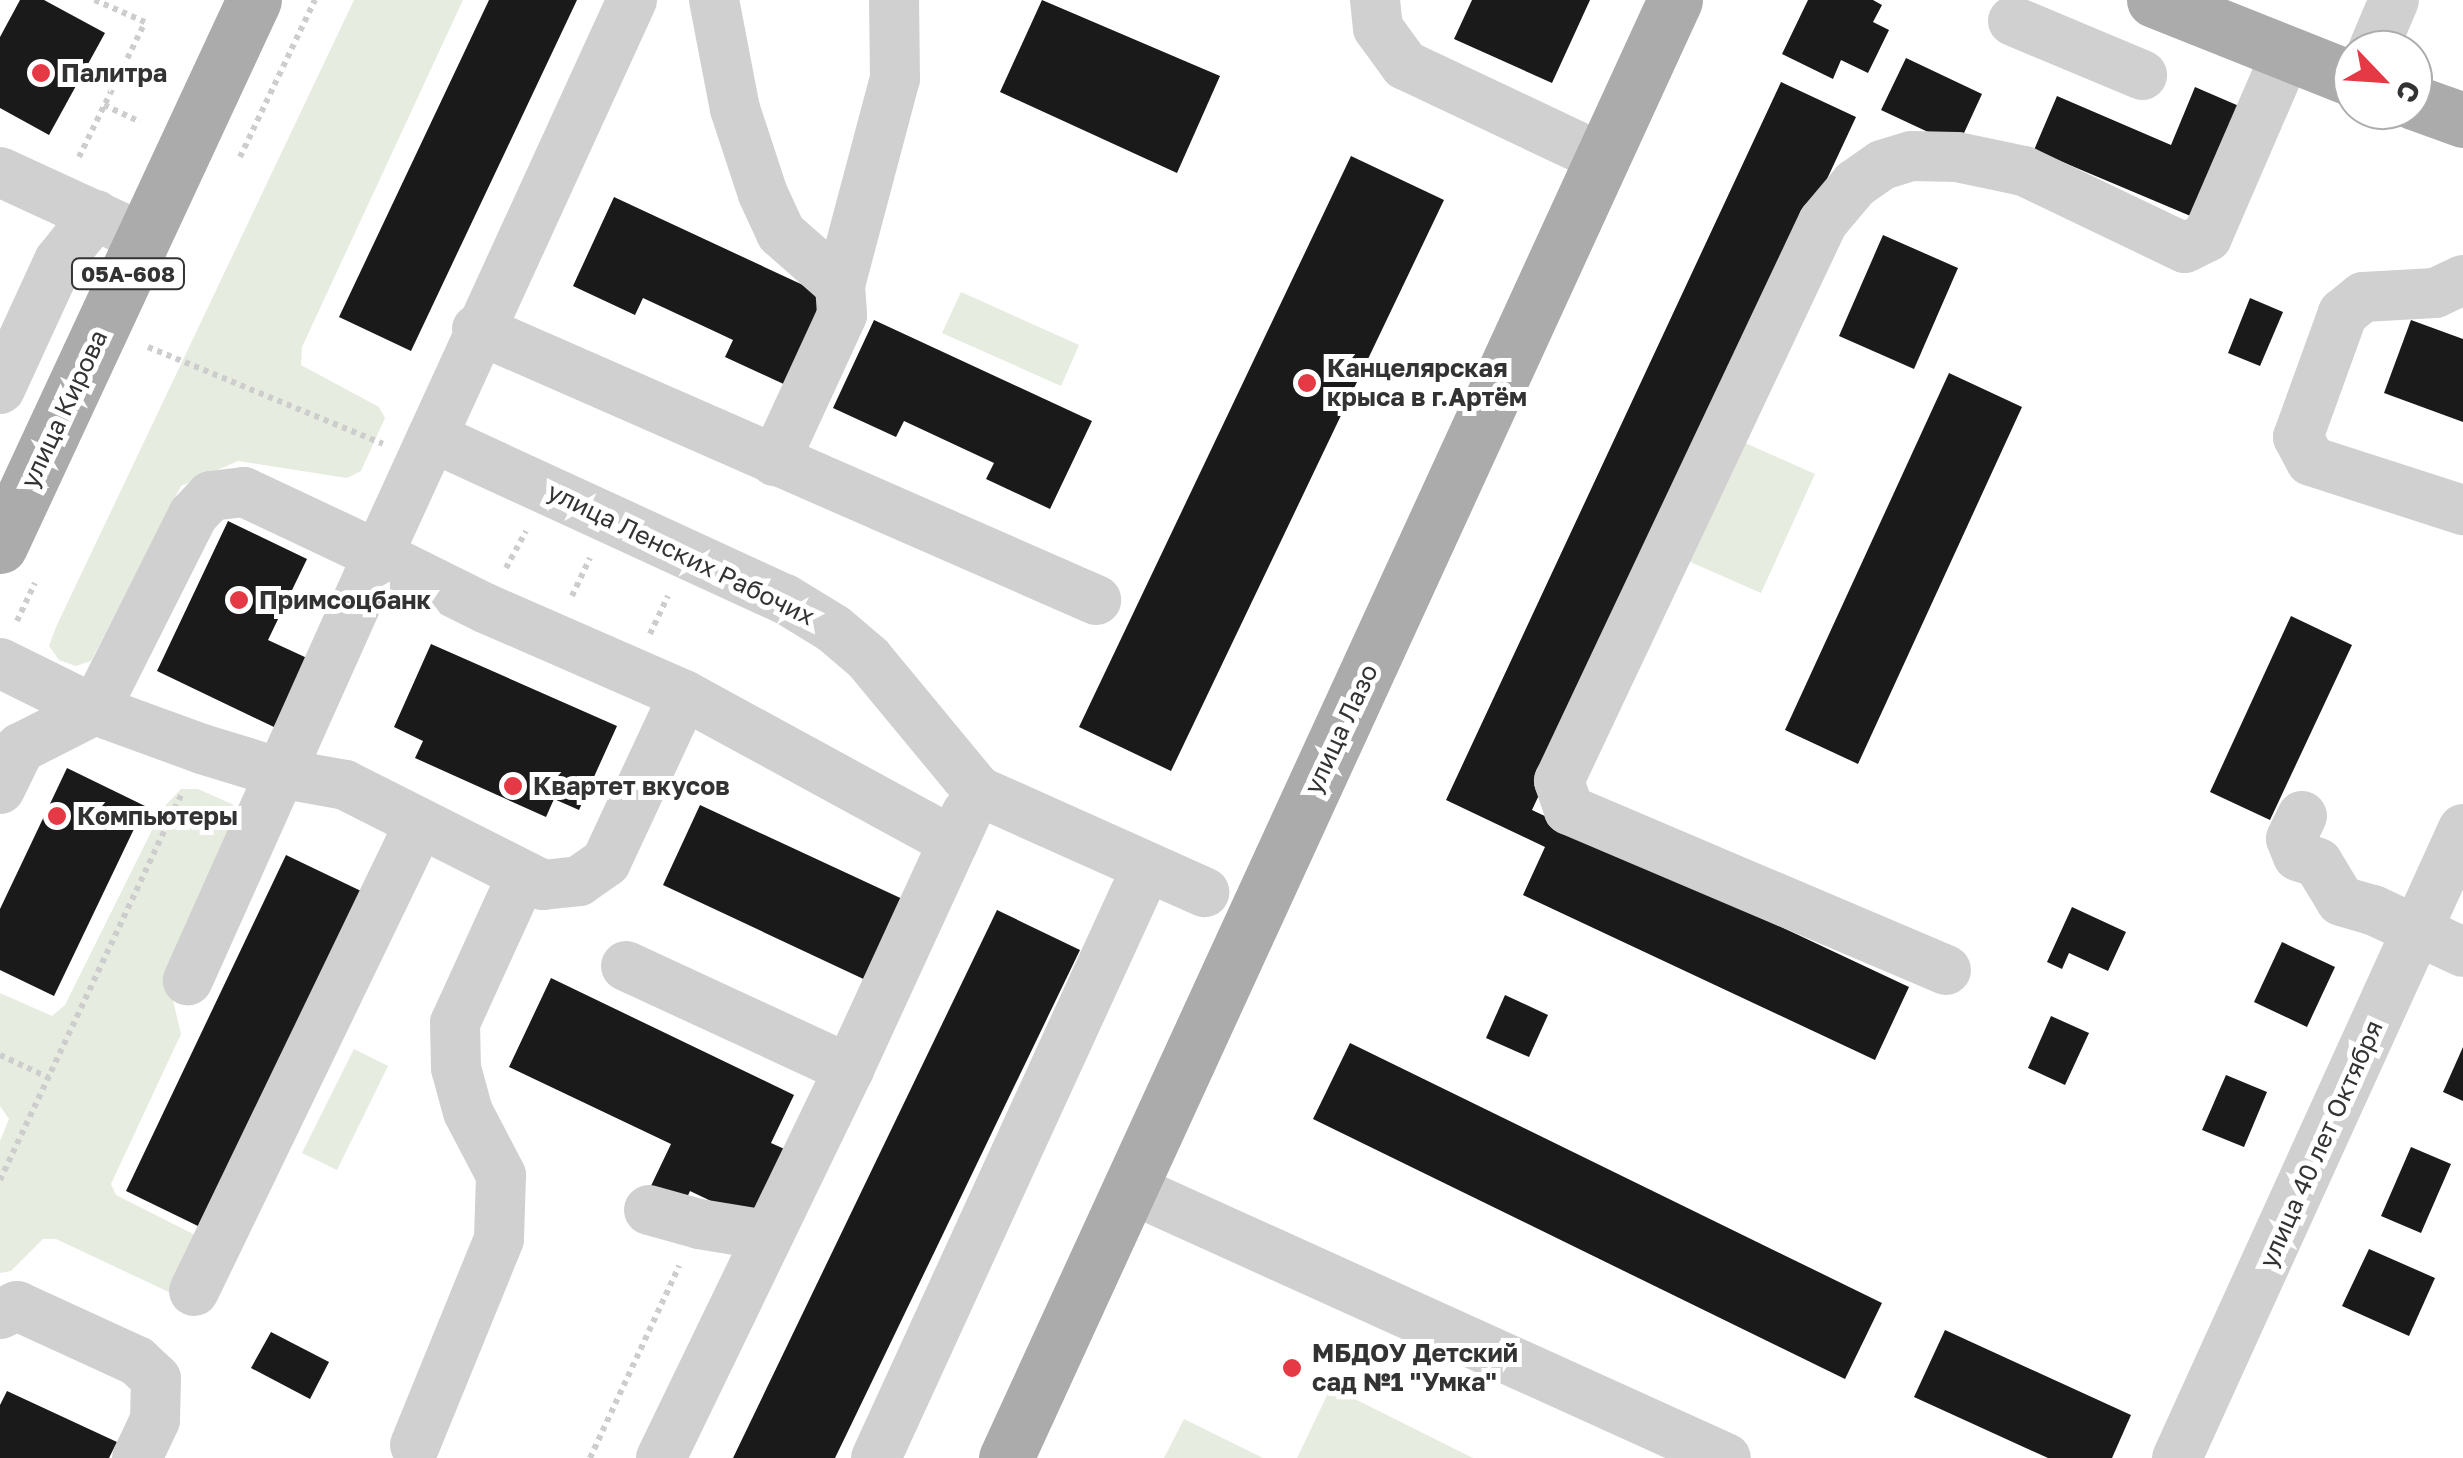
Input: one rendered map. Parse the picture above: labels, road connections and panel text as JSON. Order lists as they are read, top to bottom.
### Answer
{
  "streets": {
    "main road": ["05А-608", "улица Кирова", "улица Лазо"],
    "street": ["улица Ленских Рабочих", "улица 40 лет Октября"]
  },
  "places": [
    "Палитра",
    "Канцелярская крыса в г.Артём",
    "Примсоцбанк",
    "Квартет вкусов",
    "Компьютеры",
    "МБДОУ Детский сад №1 \"Умка\""
  ],
  "north": "bottom right"
}
